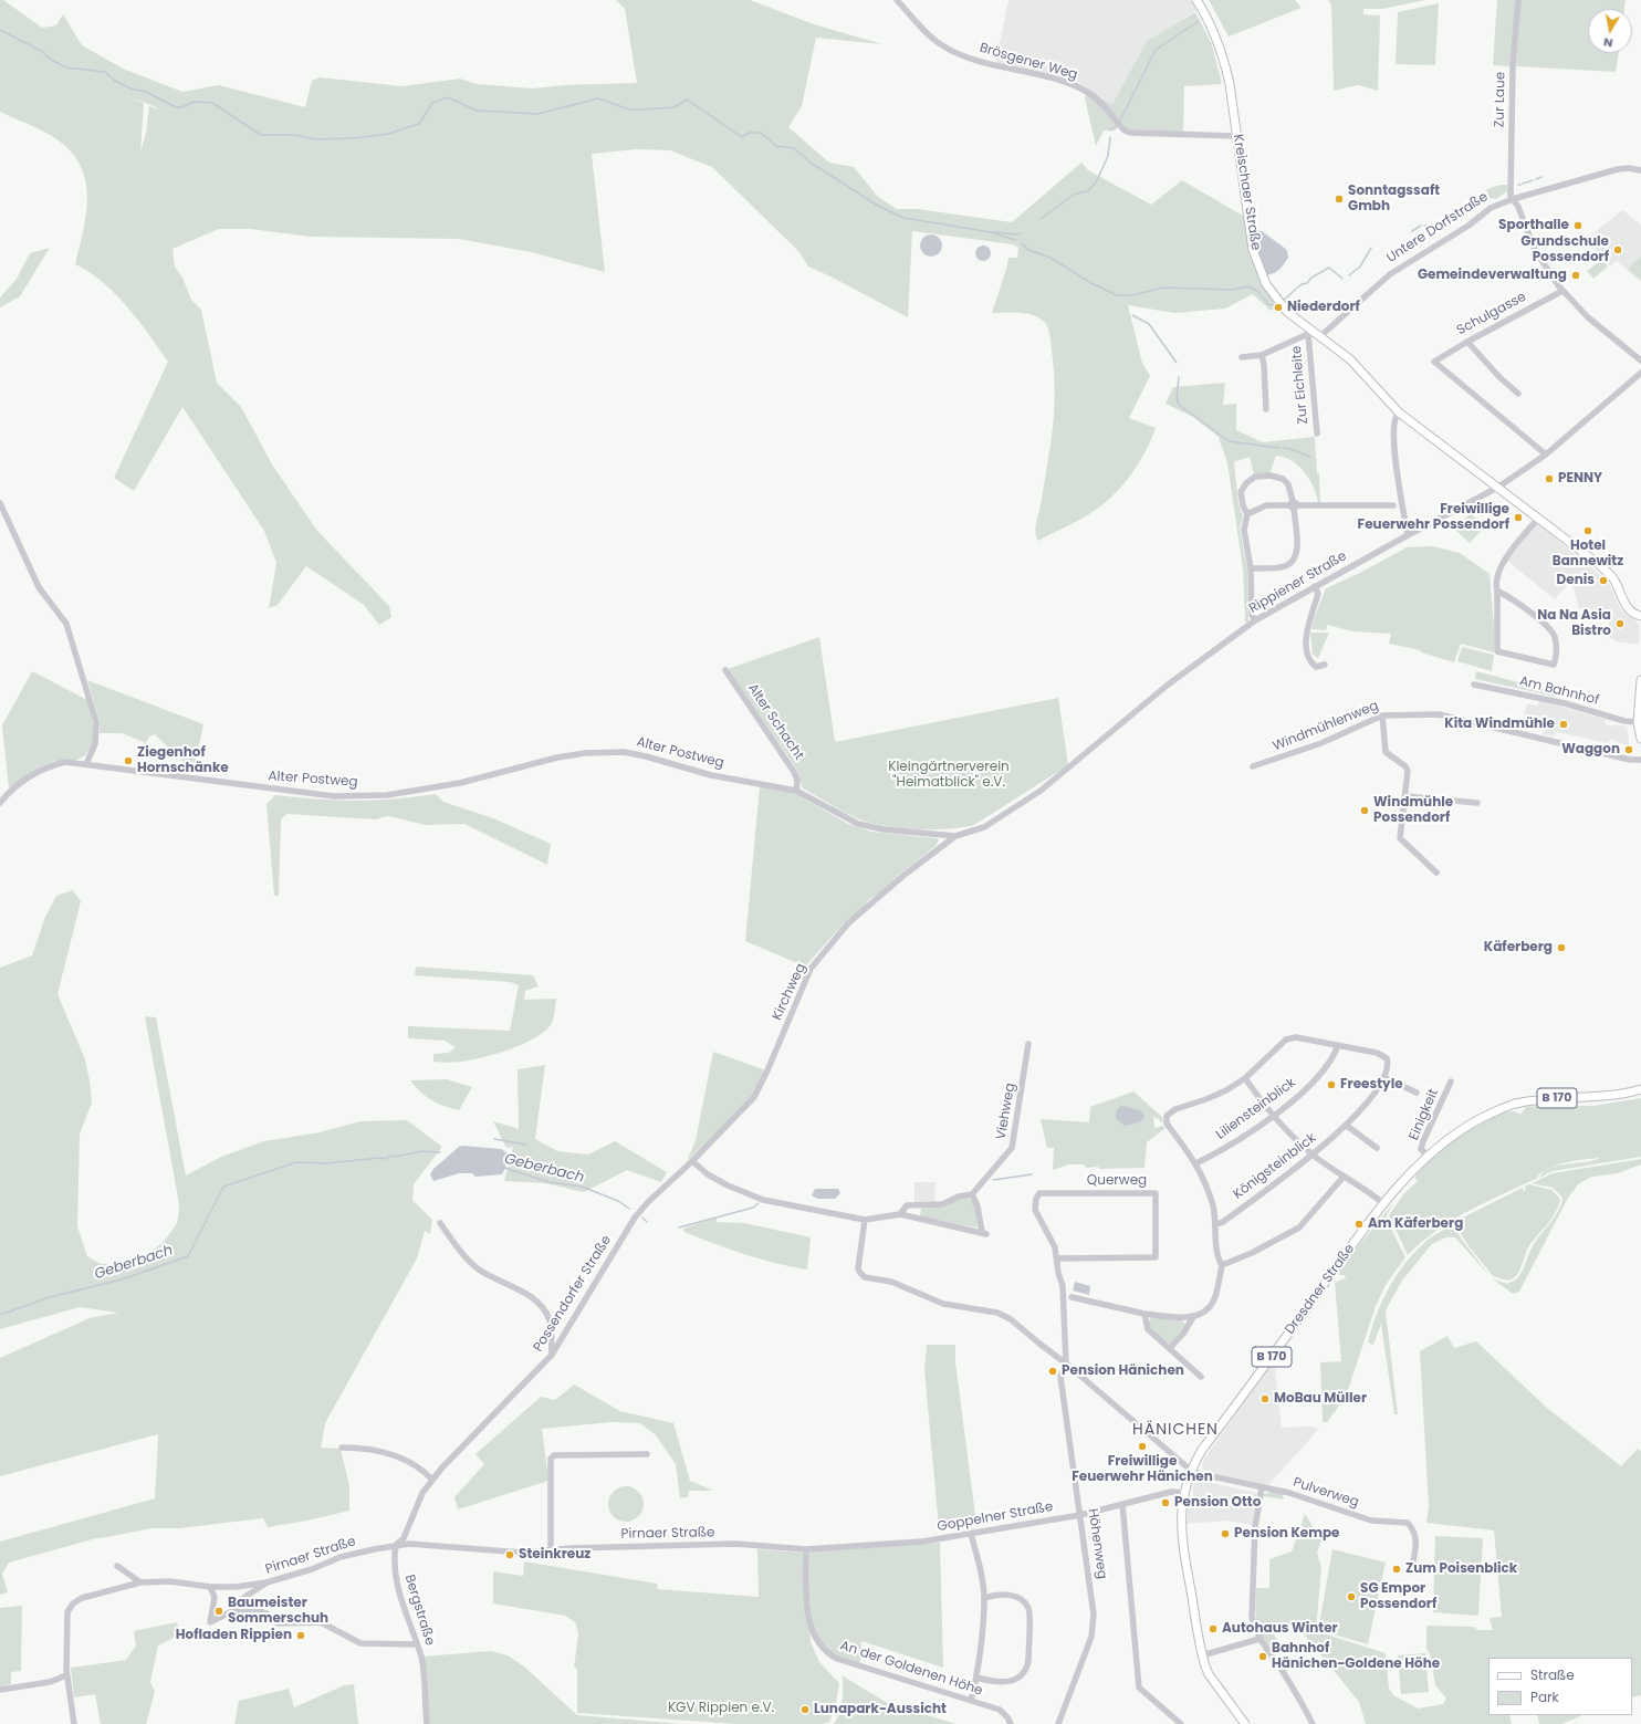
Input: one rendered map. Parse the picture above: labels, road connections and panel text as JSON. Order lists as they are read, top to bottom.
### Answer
{
  "streets": {
    "main road": ["Kreischaer Straße", "B 170", "Dresdner Straße"],
    "street": [
      "Brösgener Weg",
      "Zur Laue",
      "Untere Dorfstraße",
      "Schulgasse",
      "Zur Eichleite",
      "Rippiener Straße",
      "Am Bahnhof",
      "Alter Schacht",
      "Windmühlenweg",
      "Alter Postweg",
      "Kirchweg",
      "Liliensteinblick",
      "Viehweg",
      "Einigkeit",
      "Königsteinblick",
      "Querweg",
      "Possendorfer Straße",
      "Pulverweg",
      "Goppelner Straße",
      "Pirnaer Straße",
      "Höhenweg",
      "Bergstraße",
      "An der Goldenen Höhe"
    ]
  },
  "crossings": [
    ["Brösgener Weg", "Kreischaer Straße"],
    ["Zur Laue", "Untere Dorfstraße"],
    ["Kreischaer Straße", "Untere Dorfstraße"],
    ["Kreischaer Straße", "Zur Eichleite"],
    ["Kreischaer Straße", "Rippiener Straße"],
    ["Untere Dorfstraße", "Zur Eichleite"],
    ["Schulgasse", "Rippiener Straße"],
    ["Rippiener Straße", "Alter Postweg"],
    ["Rippiener Straße", "Kirchweg"],
    ["Alter Schacht", "Alter Postweg"],
    ["Alter Postweg", "Kirchweg"],
    ["Kirchweg", "Possendorfer Straße"],
    ["Einigkeit", "Dresdner Straße"],
    ["Querweg", "Höhenweg"],
    ["Dresdner Straße", "Pulverweg"],
    ["Dresdner Straße", "Goppelner Straße"],
    ["Possendorfer Straße", "Pirnaer Straße"],
    ["Possendorfer Straße", "Bergstraße"],
    ["Goppelner Straße", "Pirnaer Straße"],
    ["Goppelner Straße", "Höhenweg"],
    ["Goppelner Straße", "An der Goldenen Höhe"],
    ["Pirnaer Straße", "Bergstraße"],
    ["Pirnaer Straße", "An der Goldenen Höhe"]
  ],
  "districts": ["HÄNICHEN"],
  "water": ["Geberbach"],
  "parks": ["Kleingärtnerverein \"Heimatblick\" e.V.", "KGV Rippien e.V."],
  "places": [
    "Sonntagssaft Gmbh",
    "Sporthalle",
    "Grundschule Possendorf",
    "Gemeindeverwaltung",
    "Niederdorf",
    "PENNY",
    "Freiwillige Feuerwehr Possendorf",
    "Hotel Bannewitz",
    "Denis",
    "Na Na Asia Bistro",
    "Kita Windmühle",
    "Waggon",
    "Ziegenhof Hornschänke",
    "Windmühle Possendorf",
    "Käferberg",
    "Freestyle",
    "Am Käferberg",
    "Pension Hänichen",
    "MoBau Müller",
    "Freiwillige Feuerwehr Hänichen",
    "Pension Otto",
    "Pension Kempe",
    "Steinkreuz",
    "Zum Poisenblick",
    "SG Empor Possendorf",
    "Baumeister Sommerschuh",
    "Autohaus Winter",
    "Hofladen Rippien",
    "Bahnhof Hänichen-Goldene Höhe",
    "Lunapark-Aussicht"
  ],
  "legend": ["Straße", "Park"],
  "north": "bottom"
}
